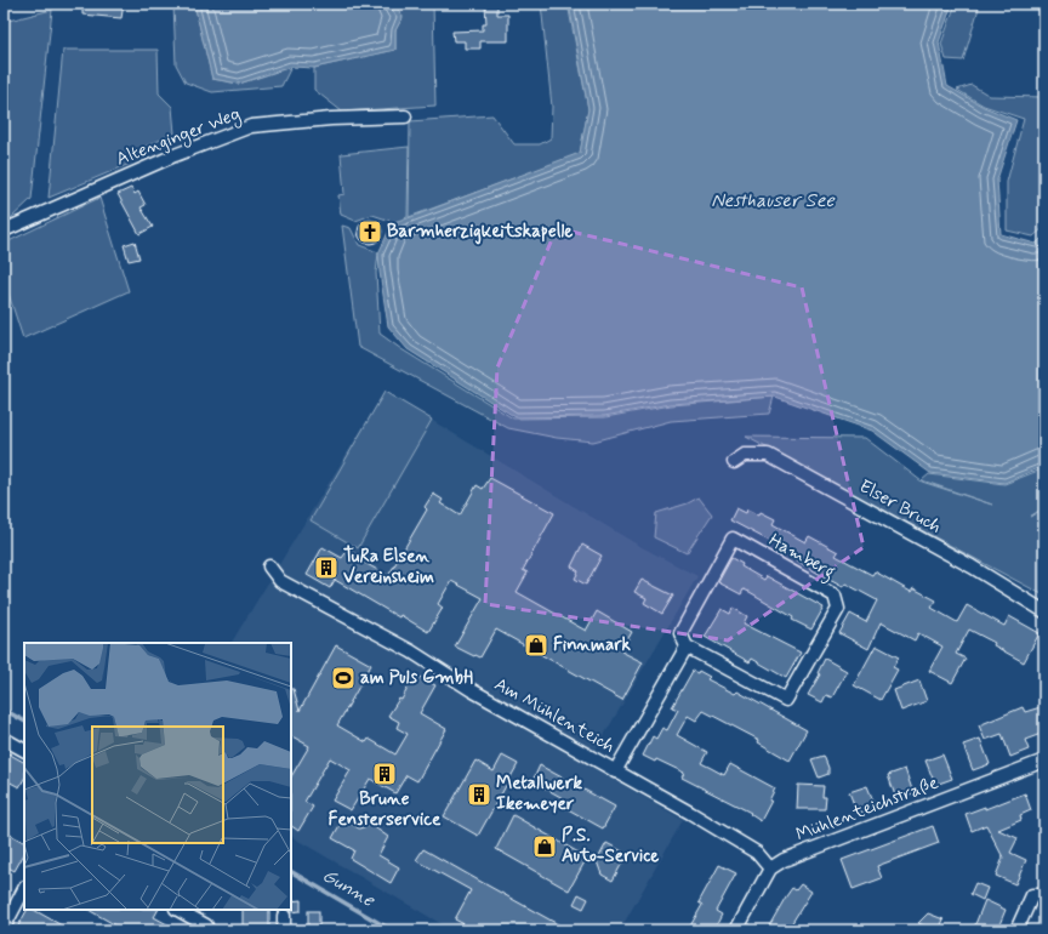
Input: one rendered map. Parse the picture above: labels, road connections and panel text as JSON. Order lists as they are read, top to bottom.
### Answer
{
  "streets": {
    "street": [
      "Altenginger Weg",
      "Elser Bruch",
      "Hamberg",
      "Am Mühlenteich",
      "Mühlenteichstraße"
    ]
  },
  "crossings": [
    ["Am Mühlenteich", "Mühlenteichstraße"]
  ],
  "water": ["Nesthauser See", "Gunne"],
  "places": {
    "church": ["Barmherzigkeitskapelle"],
    "building": ["TuRa Elsen Vereinsheim", "Brune Fensterservice", "Metallwerk Ikemeyer"],
    "shop": ["Finnmark", "P.S. Auto-Service"],
    "sports": ["am Puls GmbH"]
  }
}
